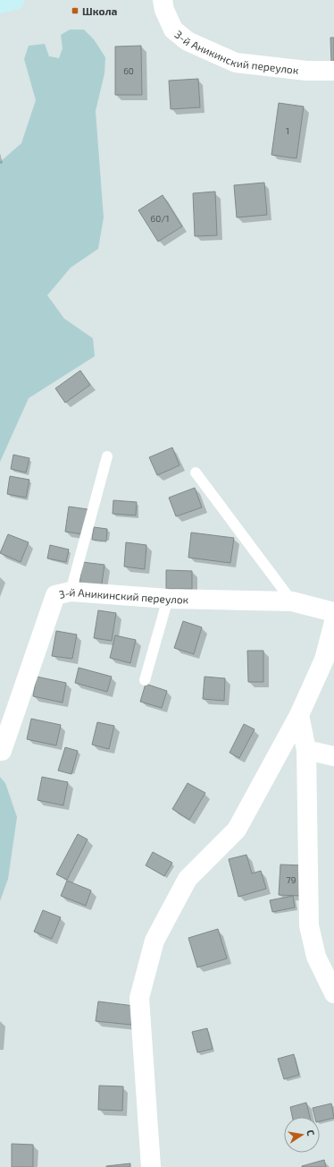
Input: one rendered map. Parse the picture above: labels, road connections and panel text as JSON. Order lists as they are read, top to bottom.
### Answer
{
  "streets": {
    "street": ["3-й Аникинский переулок"]
  },
  "places": {
    "transit": ["Школа"]
  },
  "house_numbers": [
    "60",
    "1",
    "60/1",
    "79"
  ],
  "north": "right"
}
